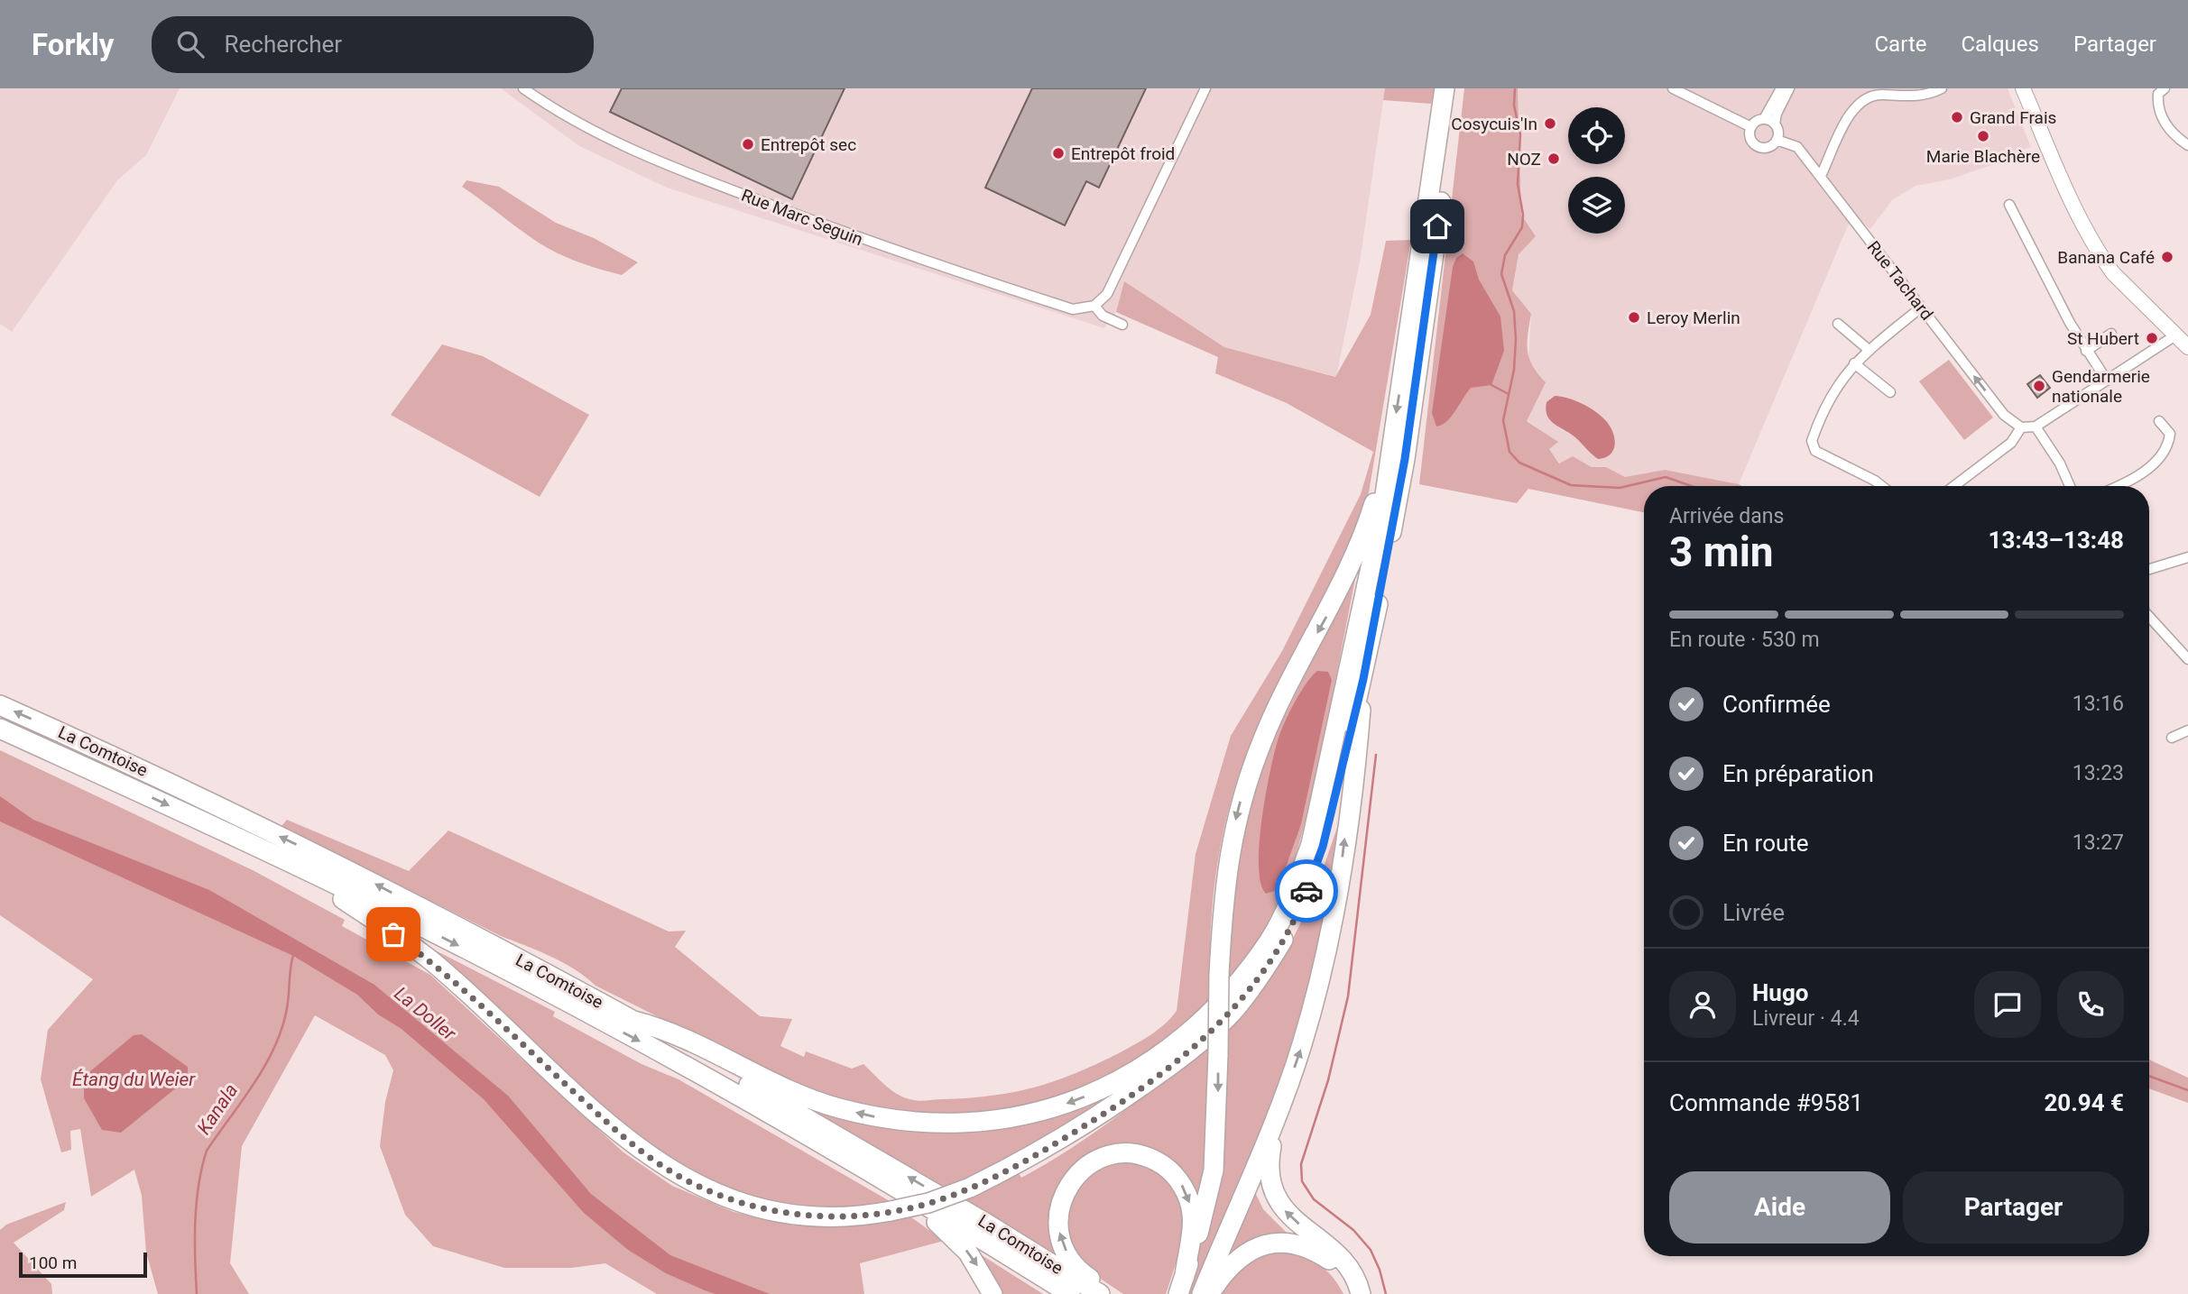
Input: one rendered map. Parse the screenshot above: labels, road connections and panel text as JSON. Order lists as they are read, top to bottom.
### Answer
{
  "streets": {
    "highway": ["La Comtoise"],
    "street": ["Rue Marc Seguin", "Rue Tachard"]
  },
  "one_way": ["Rue Tachard"],
  "water": ["La Doller", "Étang du Weier", "Kanala"],
  "places": [
    "Grand Frais",
    "Cosycuis'In",
    "Marie Blachère",
    "Entrepôt sec",
    "Entrepôt froid",
    "NOZ",
    "Banana Café",
    "Leroy Merlin",
    "St Hubert",
    "Gendarmerie nationale"
  ],
  "scale_bar": "100 m",
  "page": {
    "header": "Forkly",
    "search": "Rechercher",
    "nav": ["Carte", "Calques", "Partager"],
    "heading": ["3 min", "Arrivée dans", "13:43–13:48"],
    "panel": [
      "Hugo",
      "Livreur · 4.4",
      "Commande #9581",
      "20.94 €"
    ],
    "bar": "En route · 530 m",
    "list": [
      ["Confirmée", "13:16"],
      ["En préparation", "13:23"],
      ["En route", "13:27"],
      "Livrée"
    ],
    "buttons": ["Aide", "Partager"],
    "scale": "100 m"
  }
}
